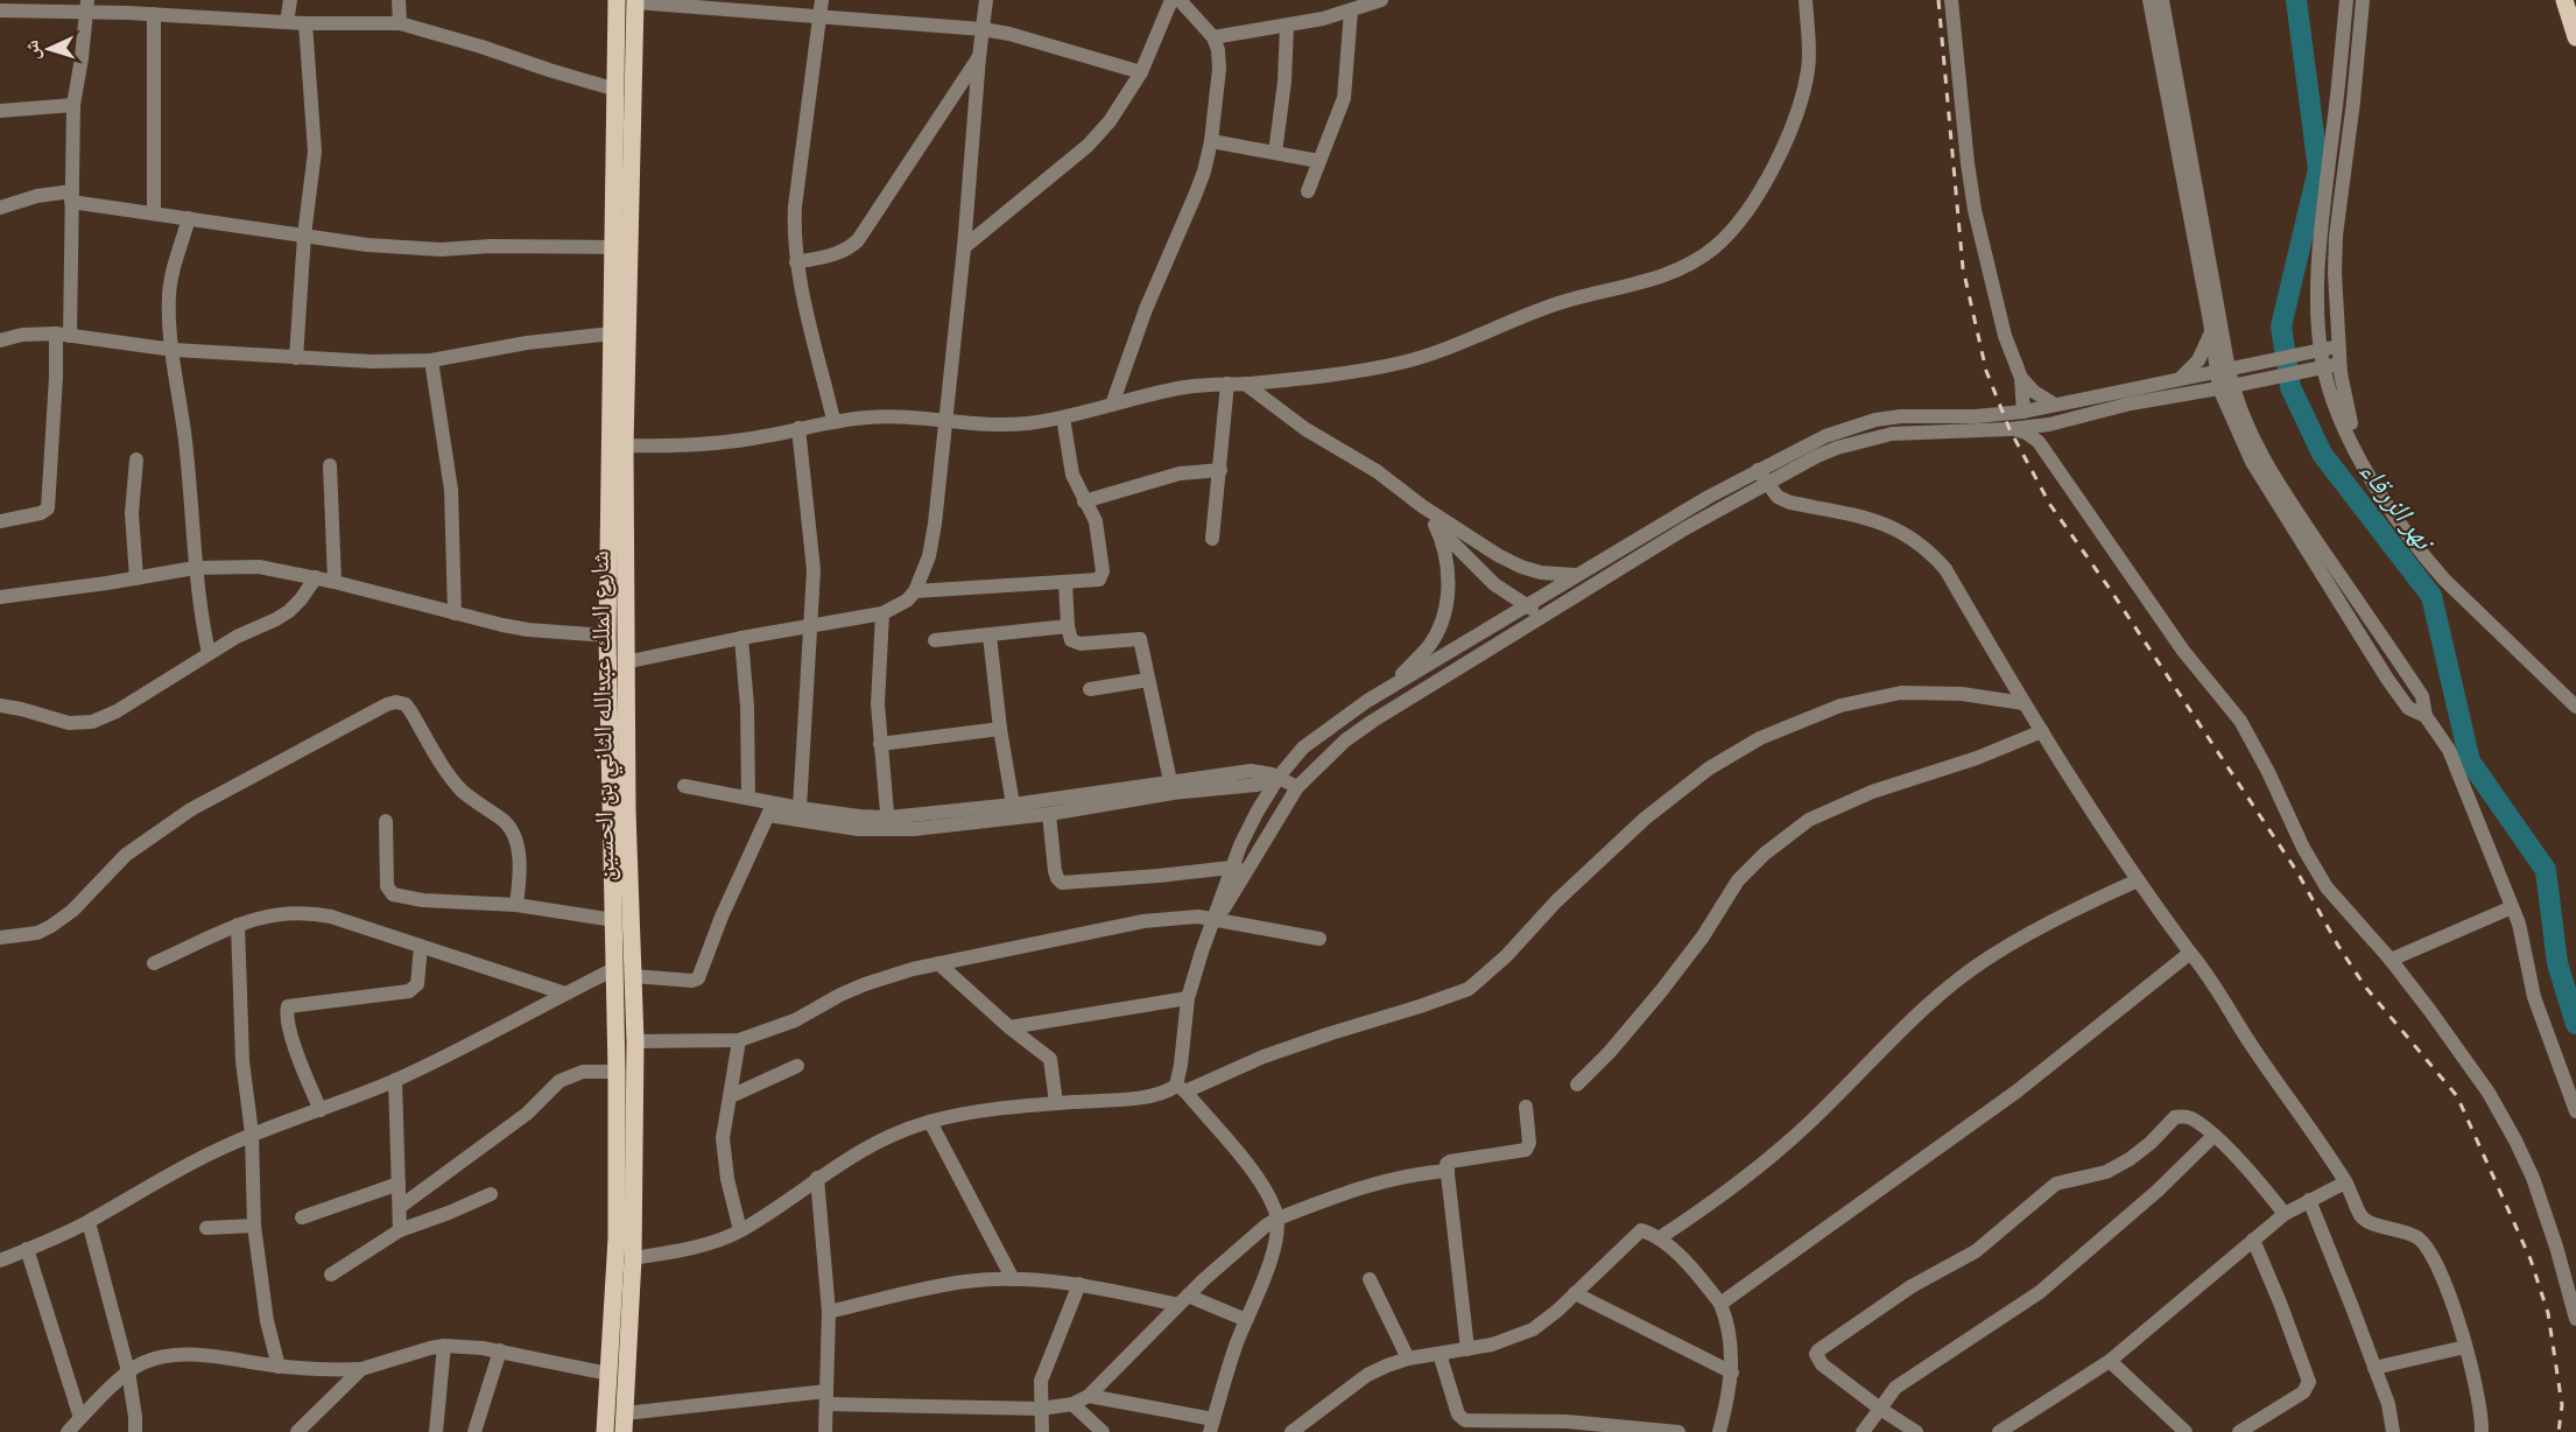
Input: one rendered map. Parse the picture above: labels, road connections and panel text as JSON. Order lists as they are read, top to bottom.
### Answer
{
  "streets": {
    "main road": ["شارع الملك عبدالله الثاني بن الحسين"]
  },
  "water": ["نهر الزرقاء"],
  "north": "left"
}
